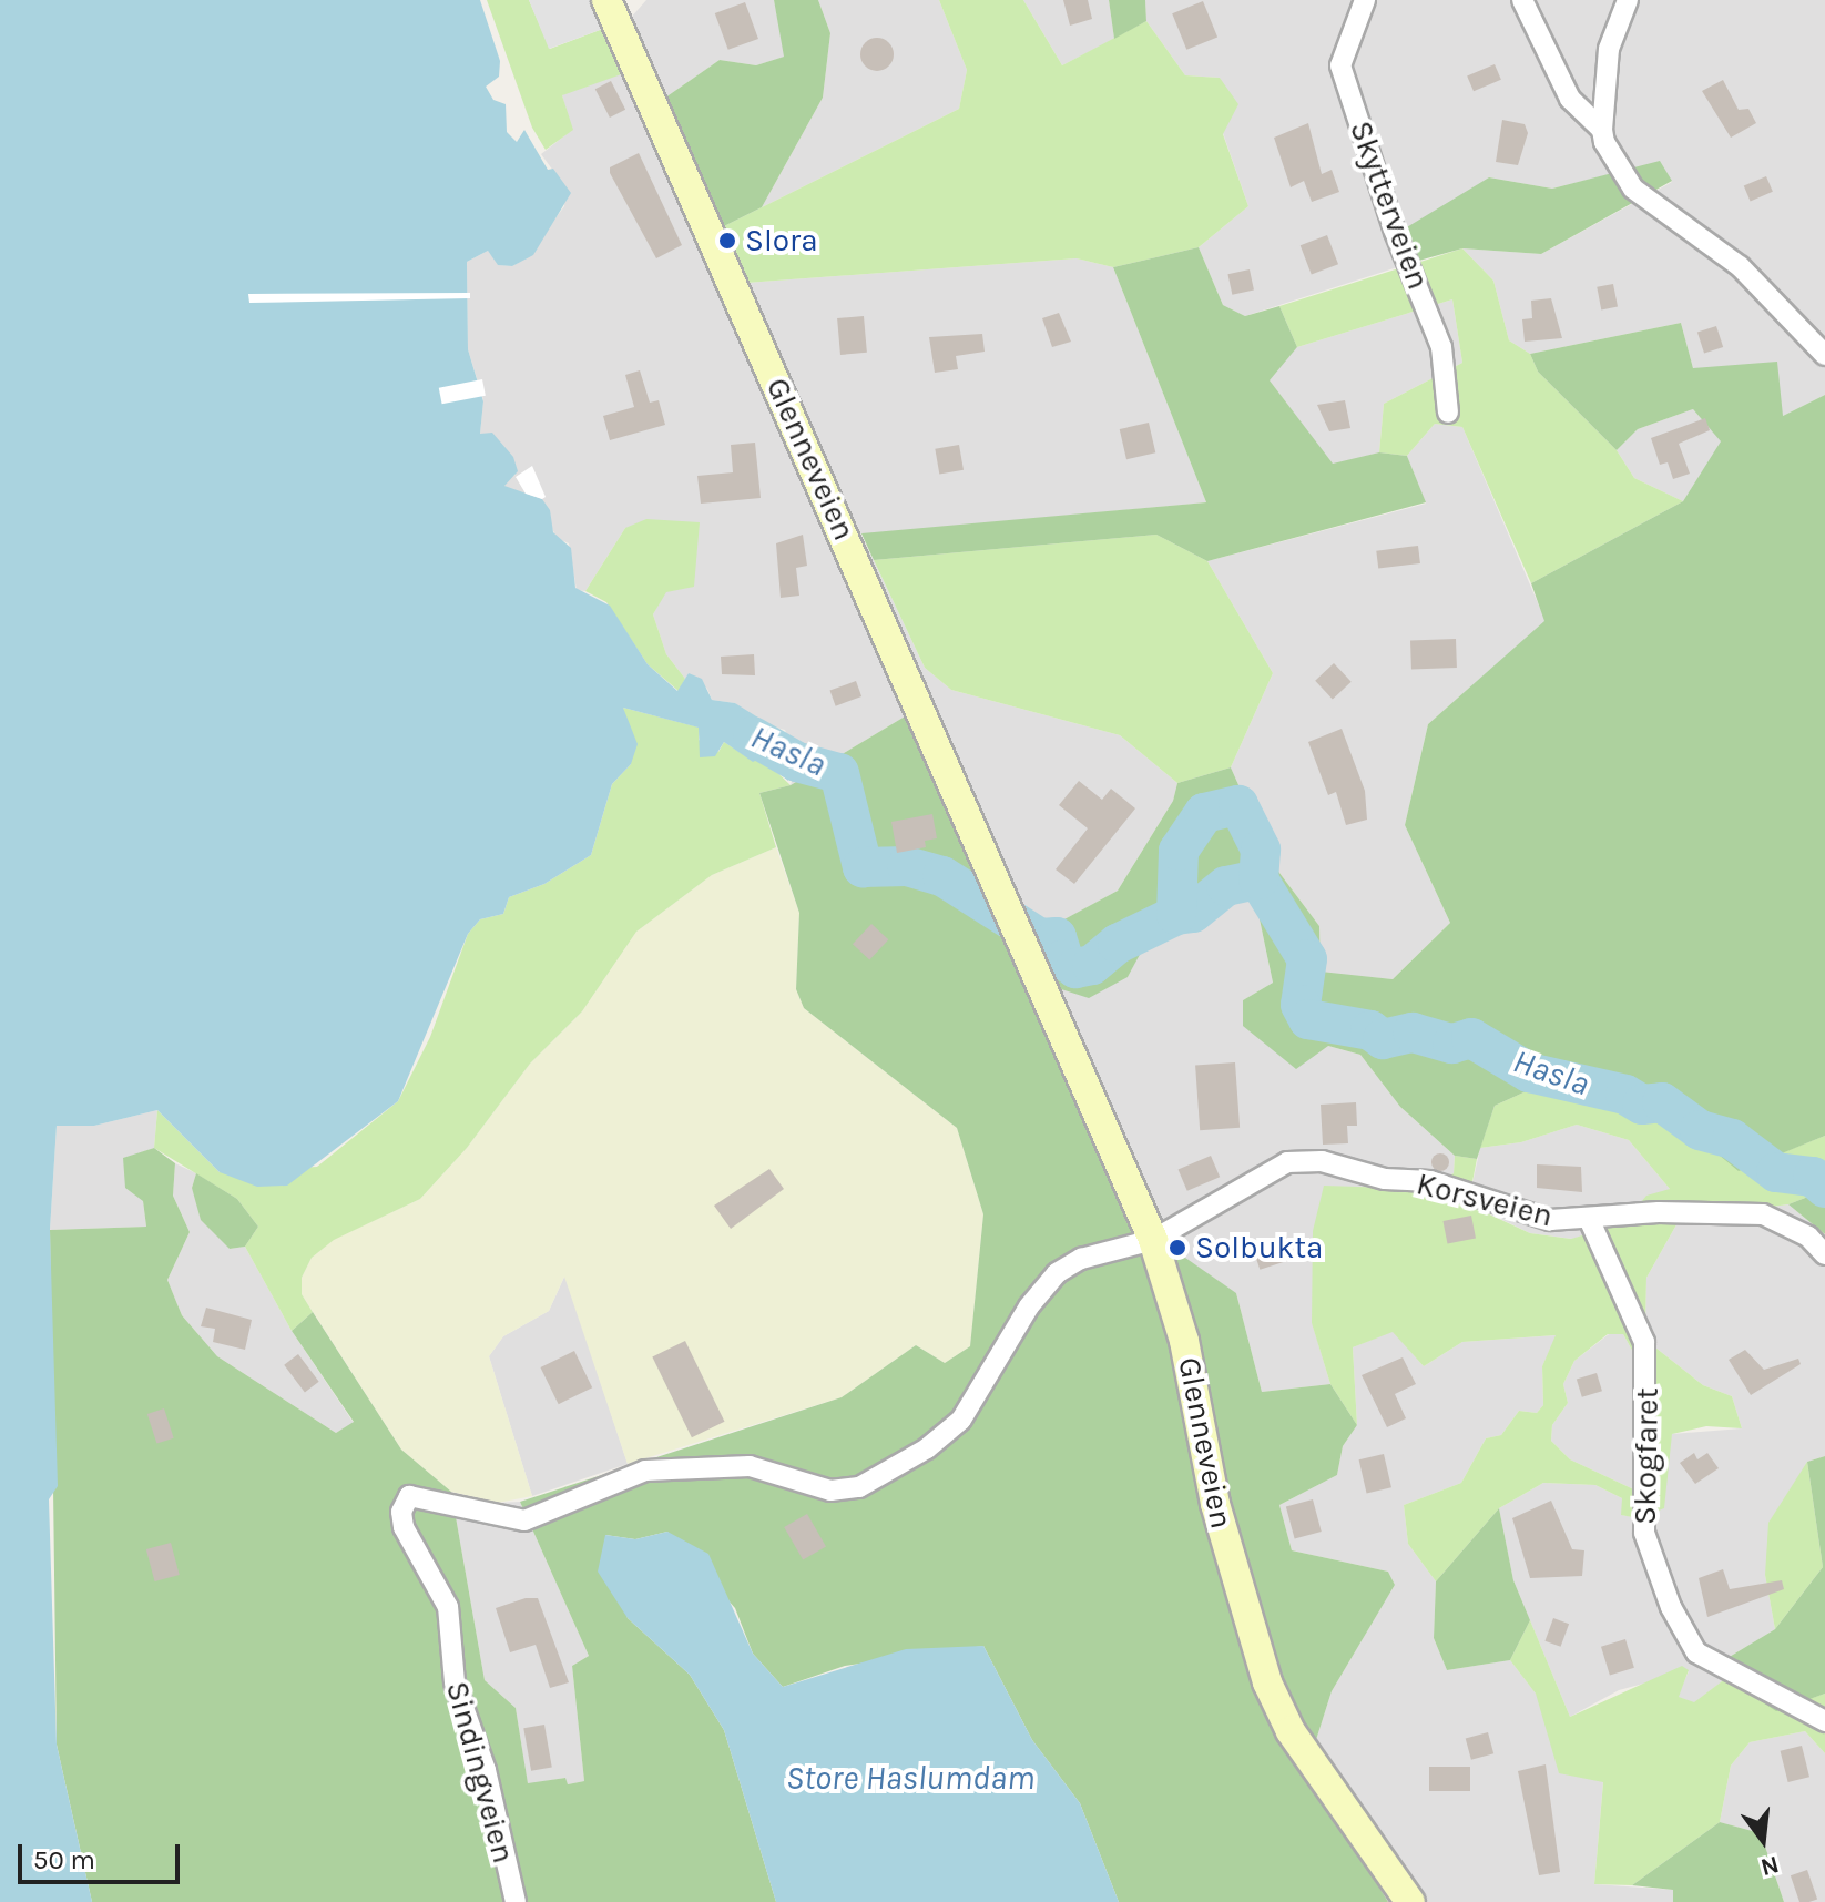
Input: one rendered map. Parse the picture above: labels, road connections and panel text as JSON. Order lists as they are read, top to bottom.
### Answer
{
  "streets": {
    "main road": ["Glenneveien"],
    "street": [
      "Skytterveien",
      "Korsveien",
      "Skogfaret",
      "Sindingveien"
    ]
  },
  "crossings": [
    ["Glenneveien", "Korsveien"],
    ["Korsveien", "Skogfaret"],
    ["Korsveien", "Sindingveien"]
  ],
  "water": ["Hasla", "Store Haslumdam"],
  "places": ["Slora", "Solbukta"],
  "scale_bar": "50 m",
  "north": "bottom"
}
